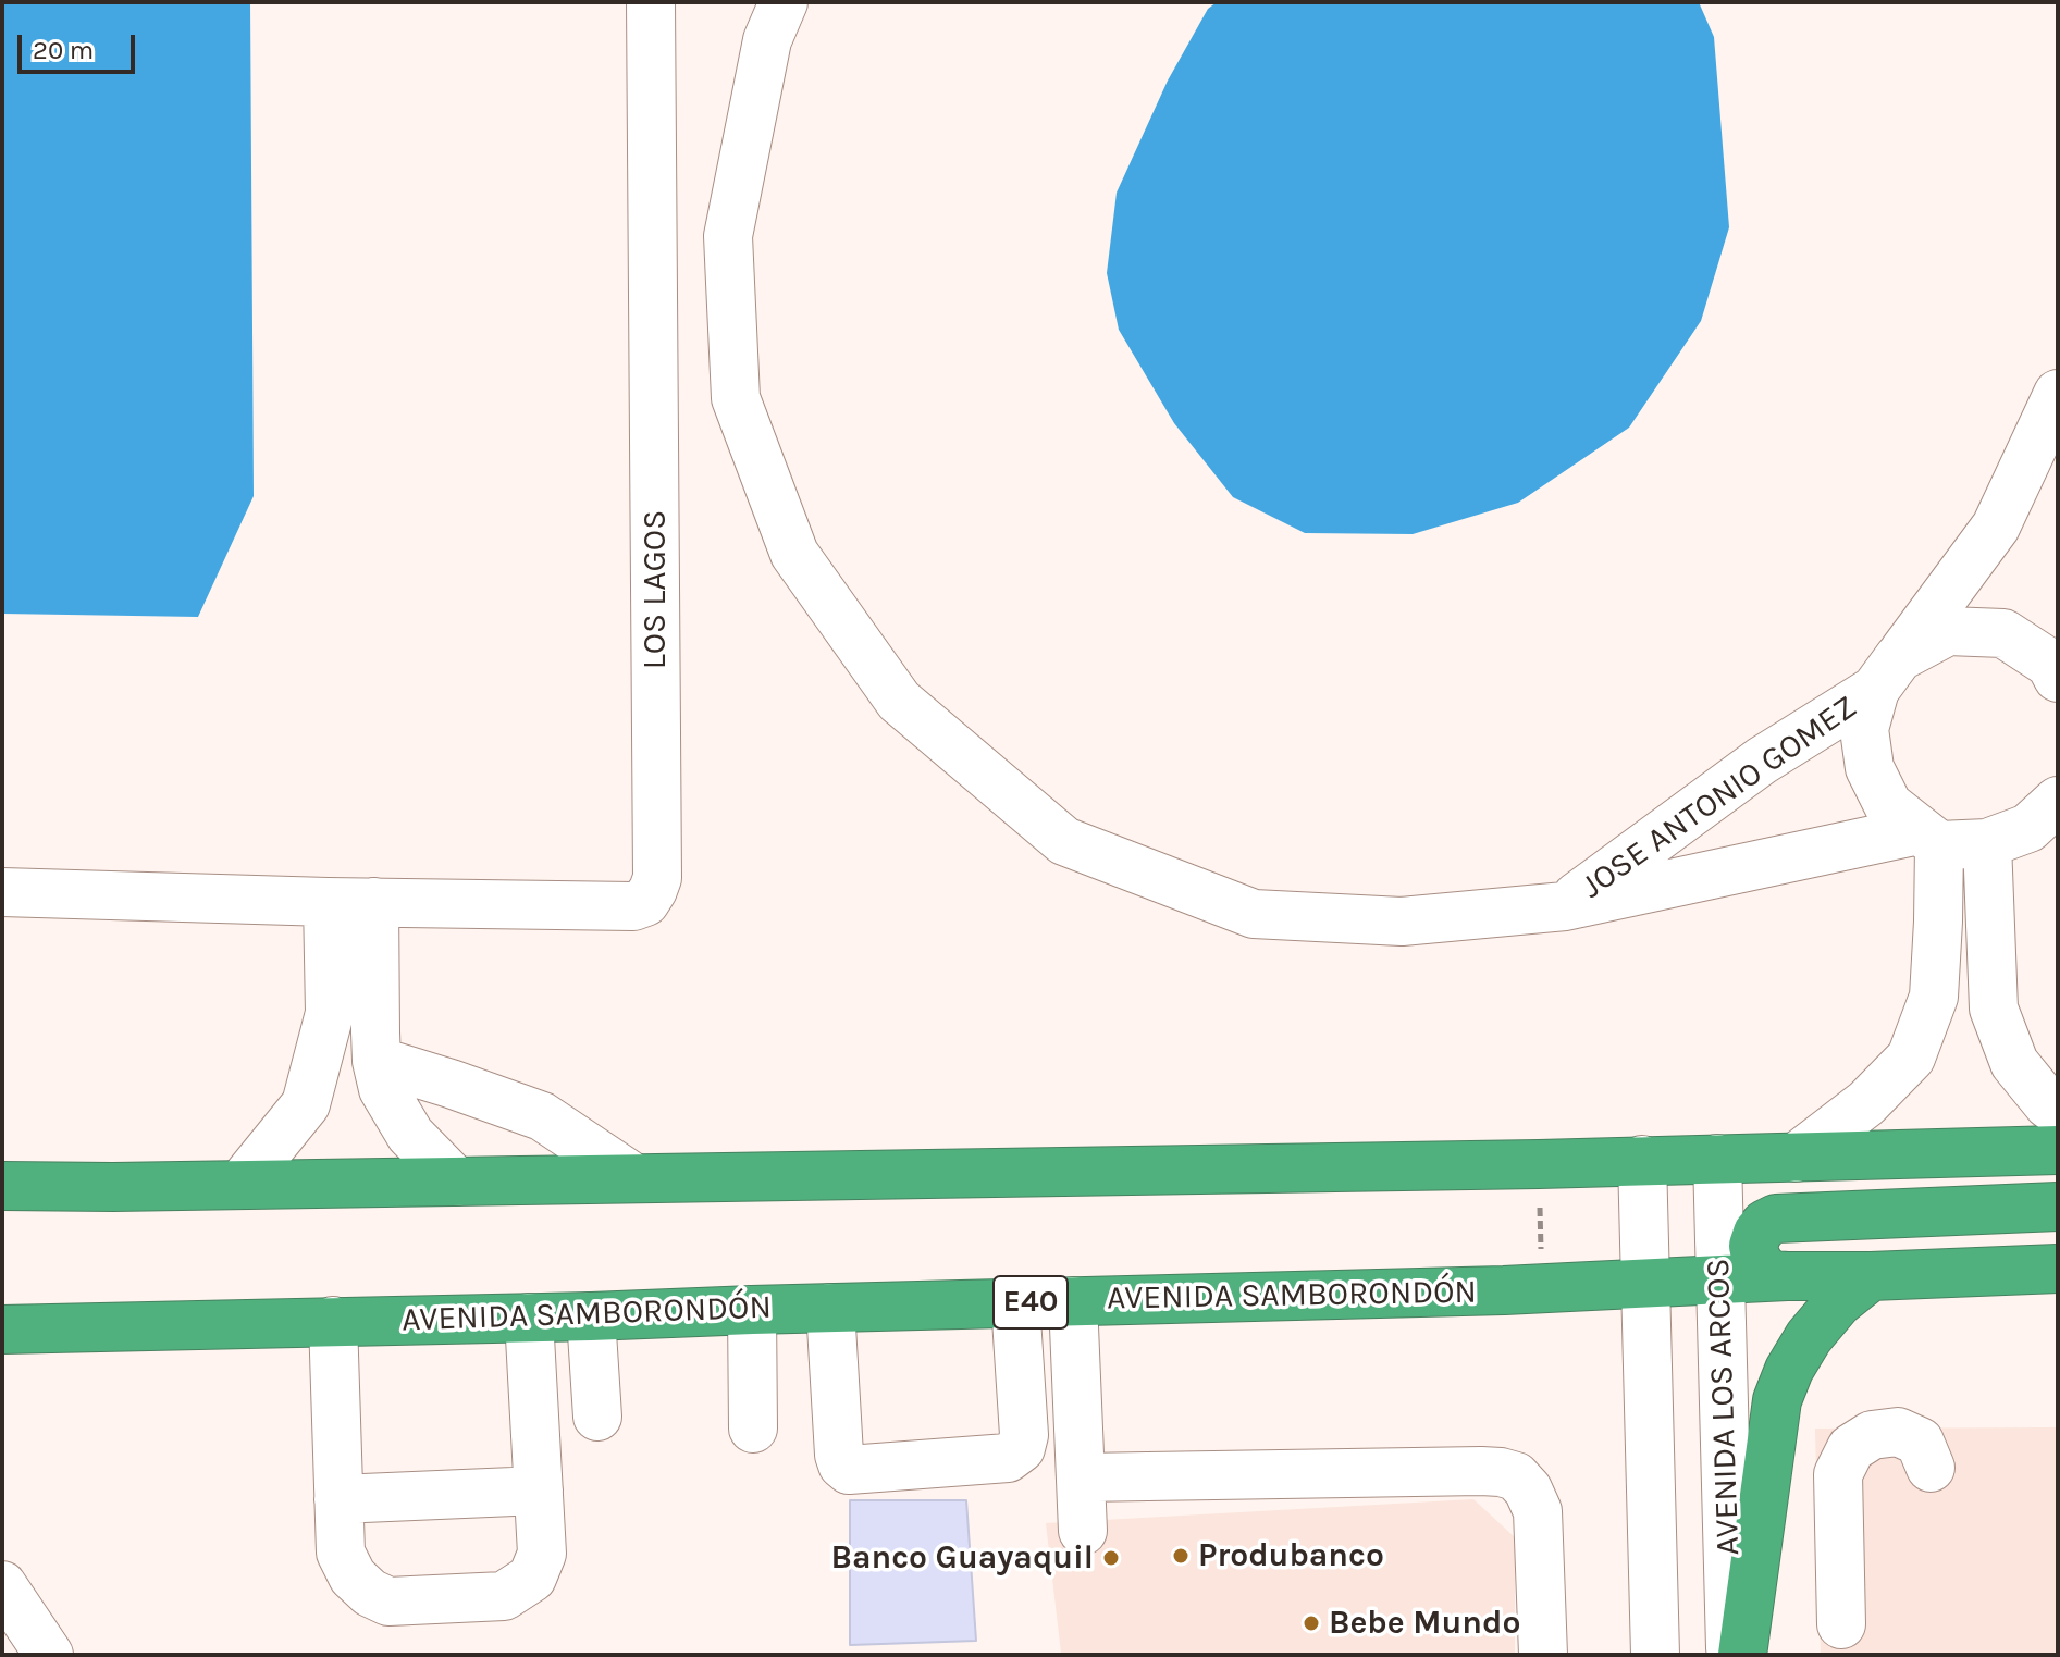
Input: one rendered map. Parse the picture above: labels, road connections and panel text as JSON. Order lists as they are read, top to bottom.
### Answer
{
  "streets": {
    "highway": ["AVENIDA SAMBORONDÓN", "E40"],
    "street": ["LOS LAGOS", "JOSE ANTONIO GOMEZ", "AVENIDA LOS ARCOS"]
  },
  "crossings": [
    ["AVENIDA SAMBORONDÓN", "AVENIDA LOS ARCOS"]
  ],
  "places": ["Produbanco", "Banco Guayaquil", "Bebe Mundo"],
  "scale_bar": "20 m"
}
